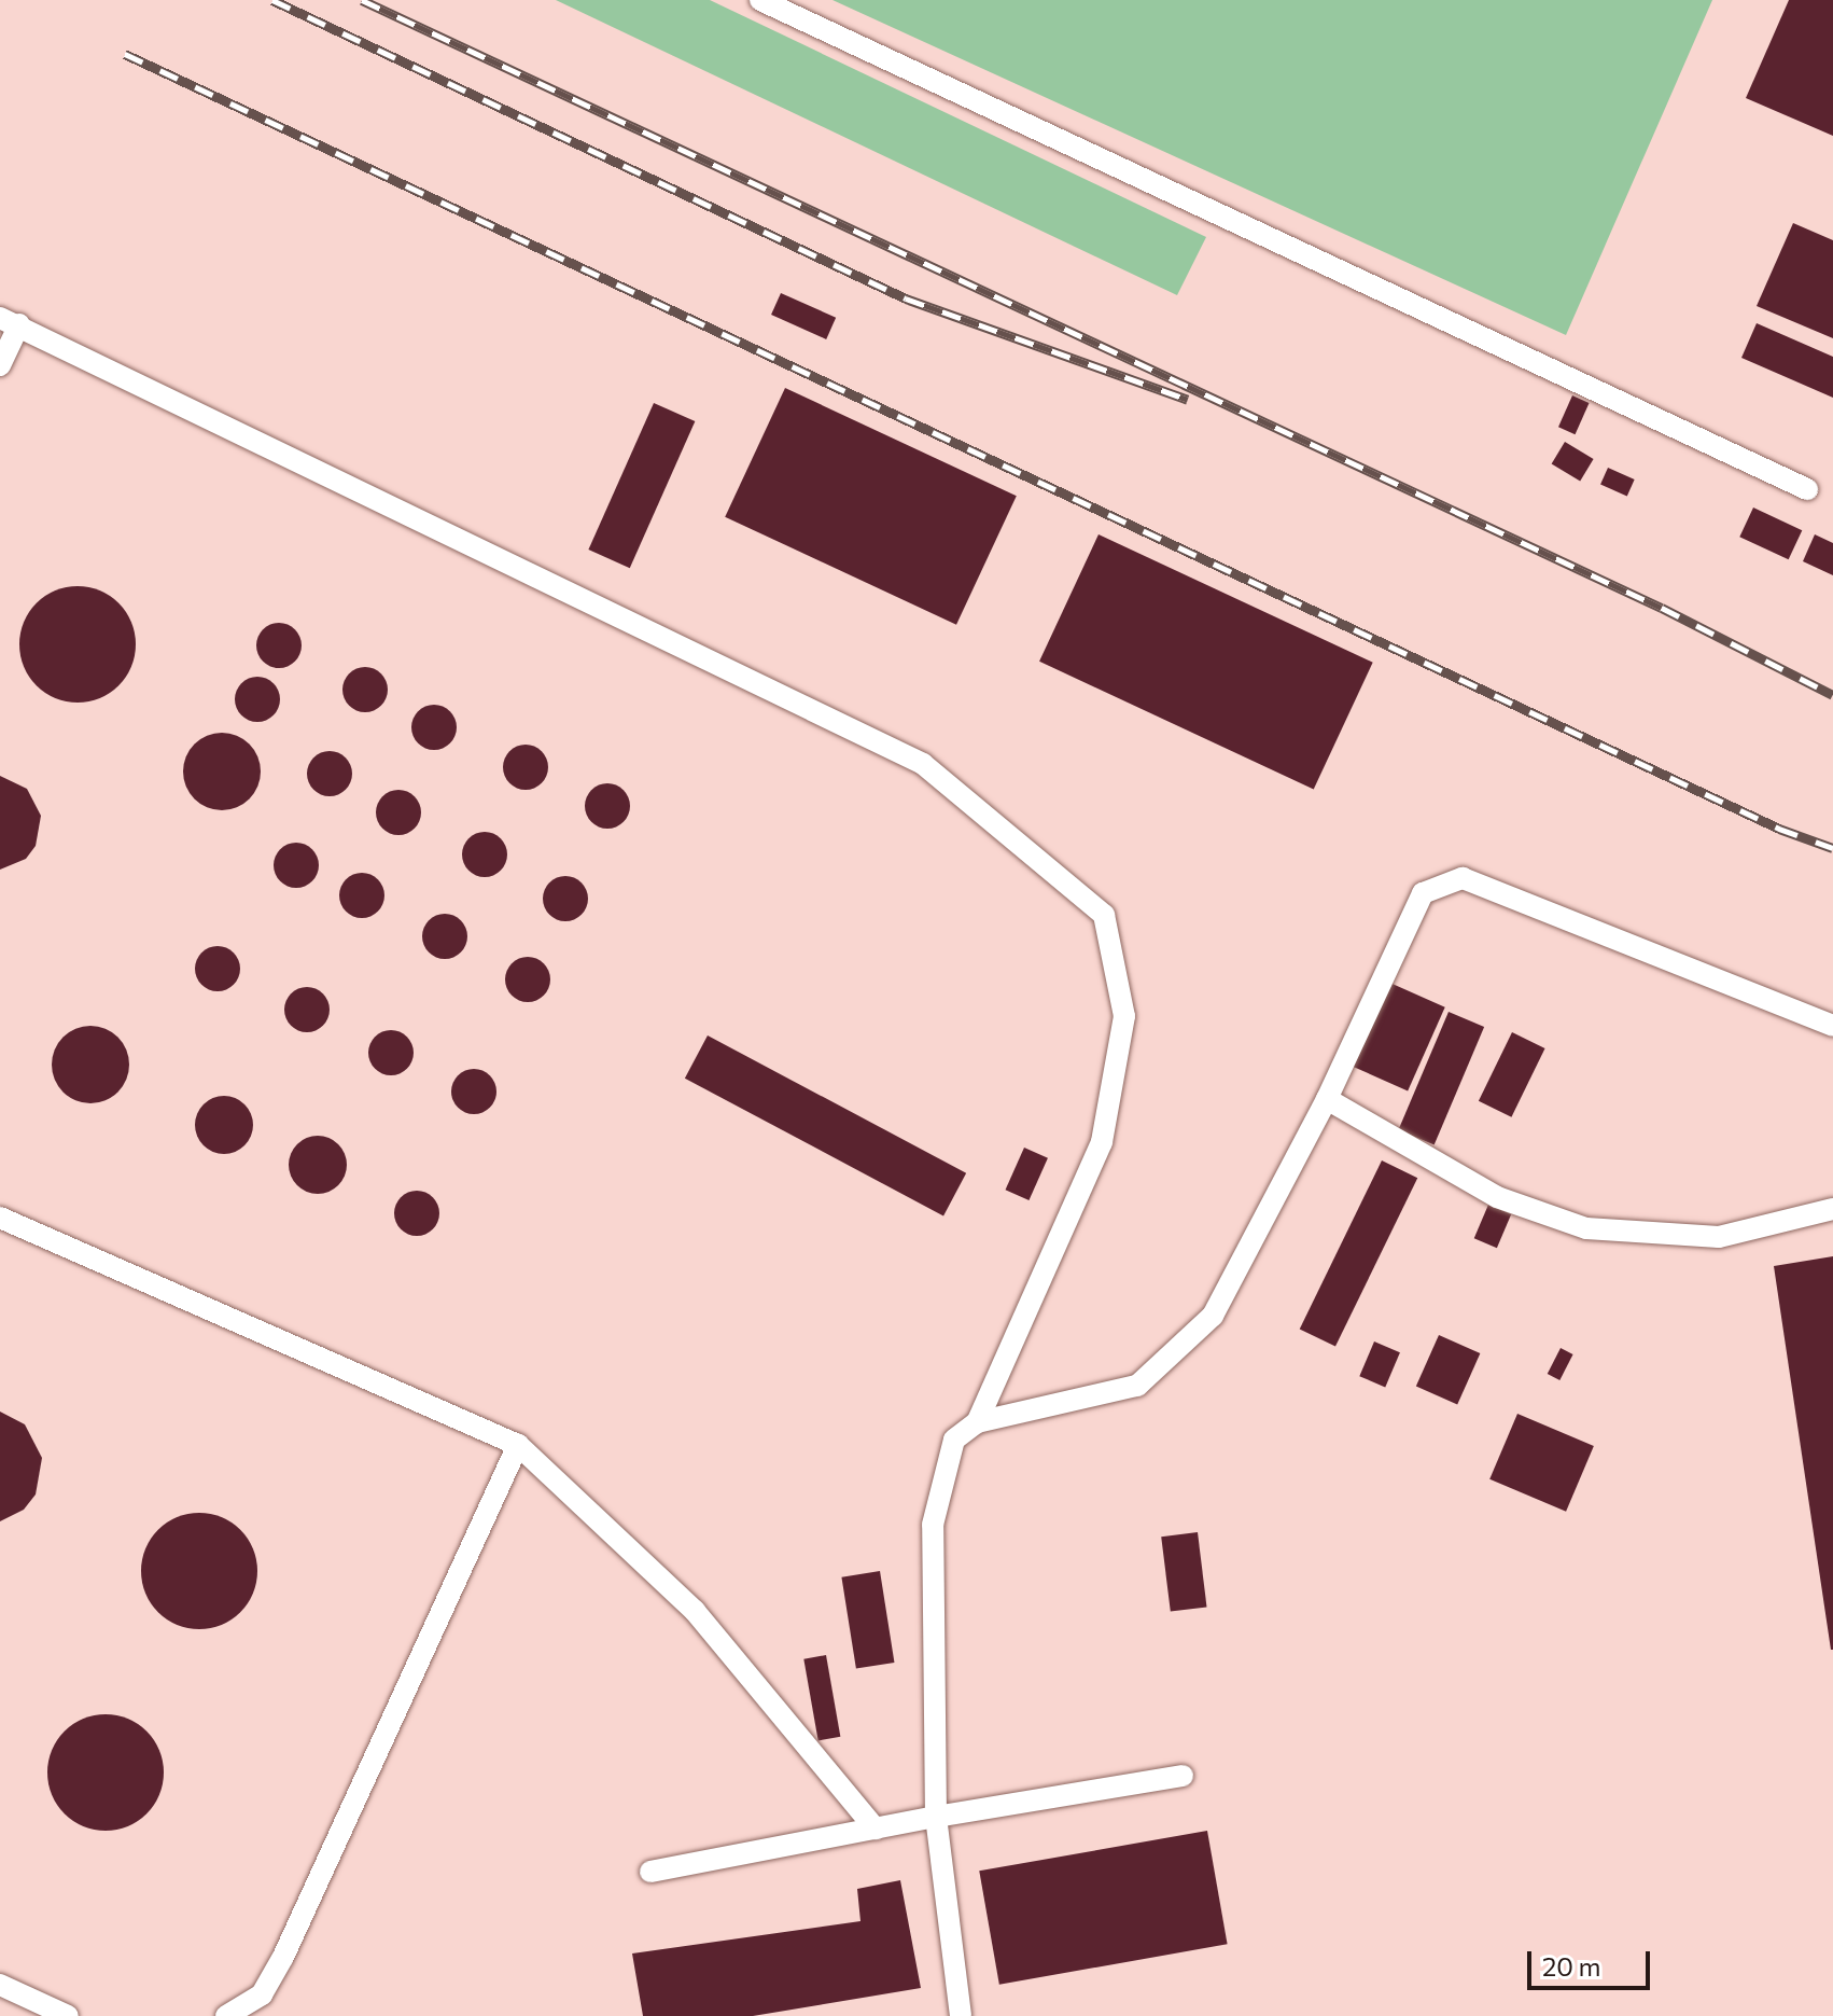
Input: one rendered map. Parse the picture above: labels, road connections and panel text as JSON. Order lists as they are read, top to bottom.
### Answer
{
  "scale_bar": "20 m"
}
